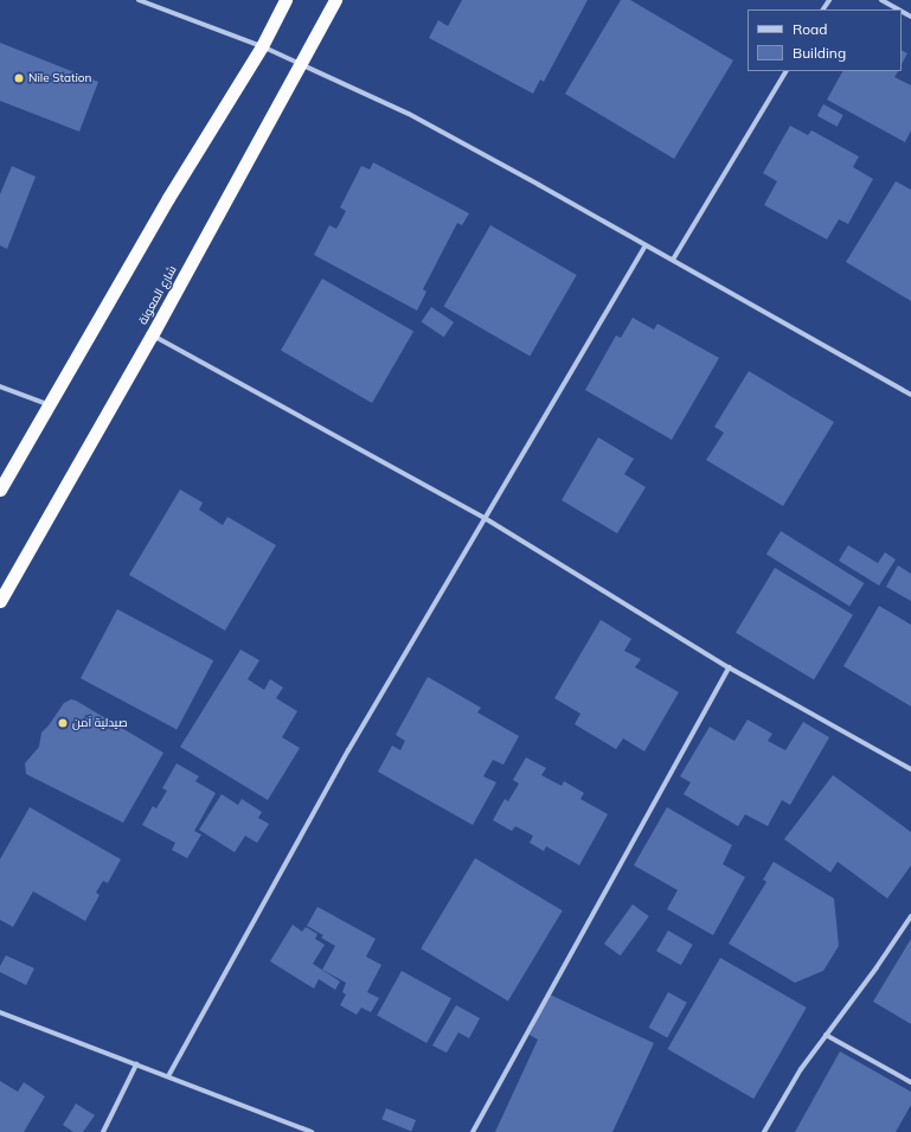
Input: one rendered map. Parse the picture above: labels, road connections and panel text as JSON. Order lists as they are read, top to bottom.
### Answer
{
  "streets": {
    "highway": ["شارع المعونة"]
  },
  "places": ["Nile Station", "صيدلية آمن"],
  "legend": ["Road", "Building"]
}
